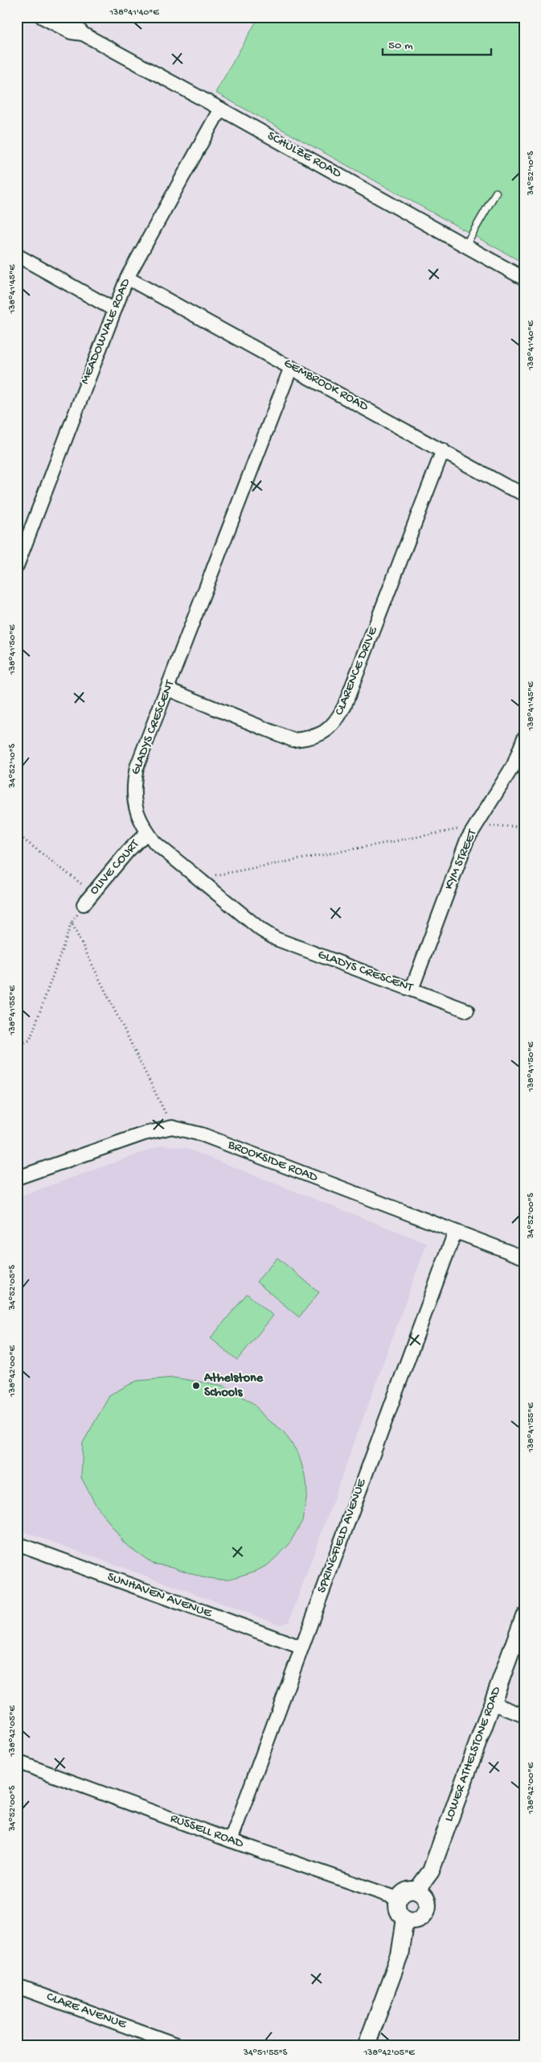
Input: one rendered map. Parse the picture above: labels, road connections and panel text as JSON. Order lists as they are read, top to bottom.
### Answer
{
  "streets": {
    "street": [
      "SCHULZE ROAD",
      "MEADOWVALE ROAD",
      "GEMBROOK ROAD",
      "CLARENCE DRIVE",
      "GLADYS CRESCENT",
      "KYM STREET",
      "OLIVE COURT",
      "BROOKSIDE ROAD",
      "SPRINGFIELD AVENUE",
      "SUNHAVEN AVENUE",
      "LOWER ATHELSTONE ROAD",
      "RUSSELL ROAD",
      "CLARE AVENUE"
    ]
  },
  "crossings": [
    ["SCHULZE ROAD", "MEADOWVALE ROAD"],
    ["MEADOWVALE ROAD", "GEMBROOK ROAD"],
    ["GEMBROOK ROAD", "CLARENCE DRIVE"],
    ["GEMBROOK ROAD", "GLADYS CRESCENT"],
    ["CLARENCE DRIVE", "GLADYS CRESCENT"],
    ["GLADYS CRESCENT", "KYM STREET"],
    ["GLADYS CRESCENT", "OLIVE COURT"],
    ["BROOKSIDE ROAD", "SPRINGFIELD AVENUE"],
    ["SPRINGFIELD AVENUE", "SUNHAVEN AVENUE"],
    ["SPRINGFIELD AVENUE", "RUSSELL ROAD"],
    ["LOWER ATHELSTONE ROAD", "RUSSELL ROAD"]
  ],
  "places": ["Athelstone Schools"],
  "scale_bar": "50 m",
  "coordinates": [
    "138°41'40\"E",
    "34°52'10\"S",
    "138°41'45\"E",
    "138°41'50\"E",
    "138°41'55\"E",
    "34°52'00\"S",
    "34°52'05\"S",
    "138°42'00\"E",
    "138°42'05\"E",
    "34°51'55\"S"
  ]
}
